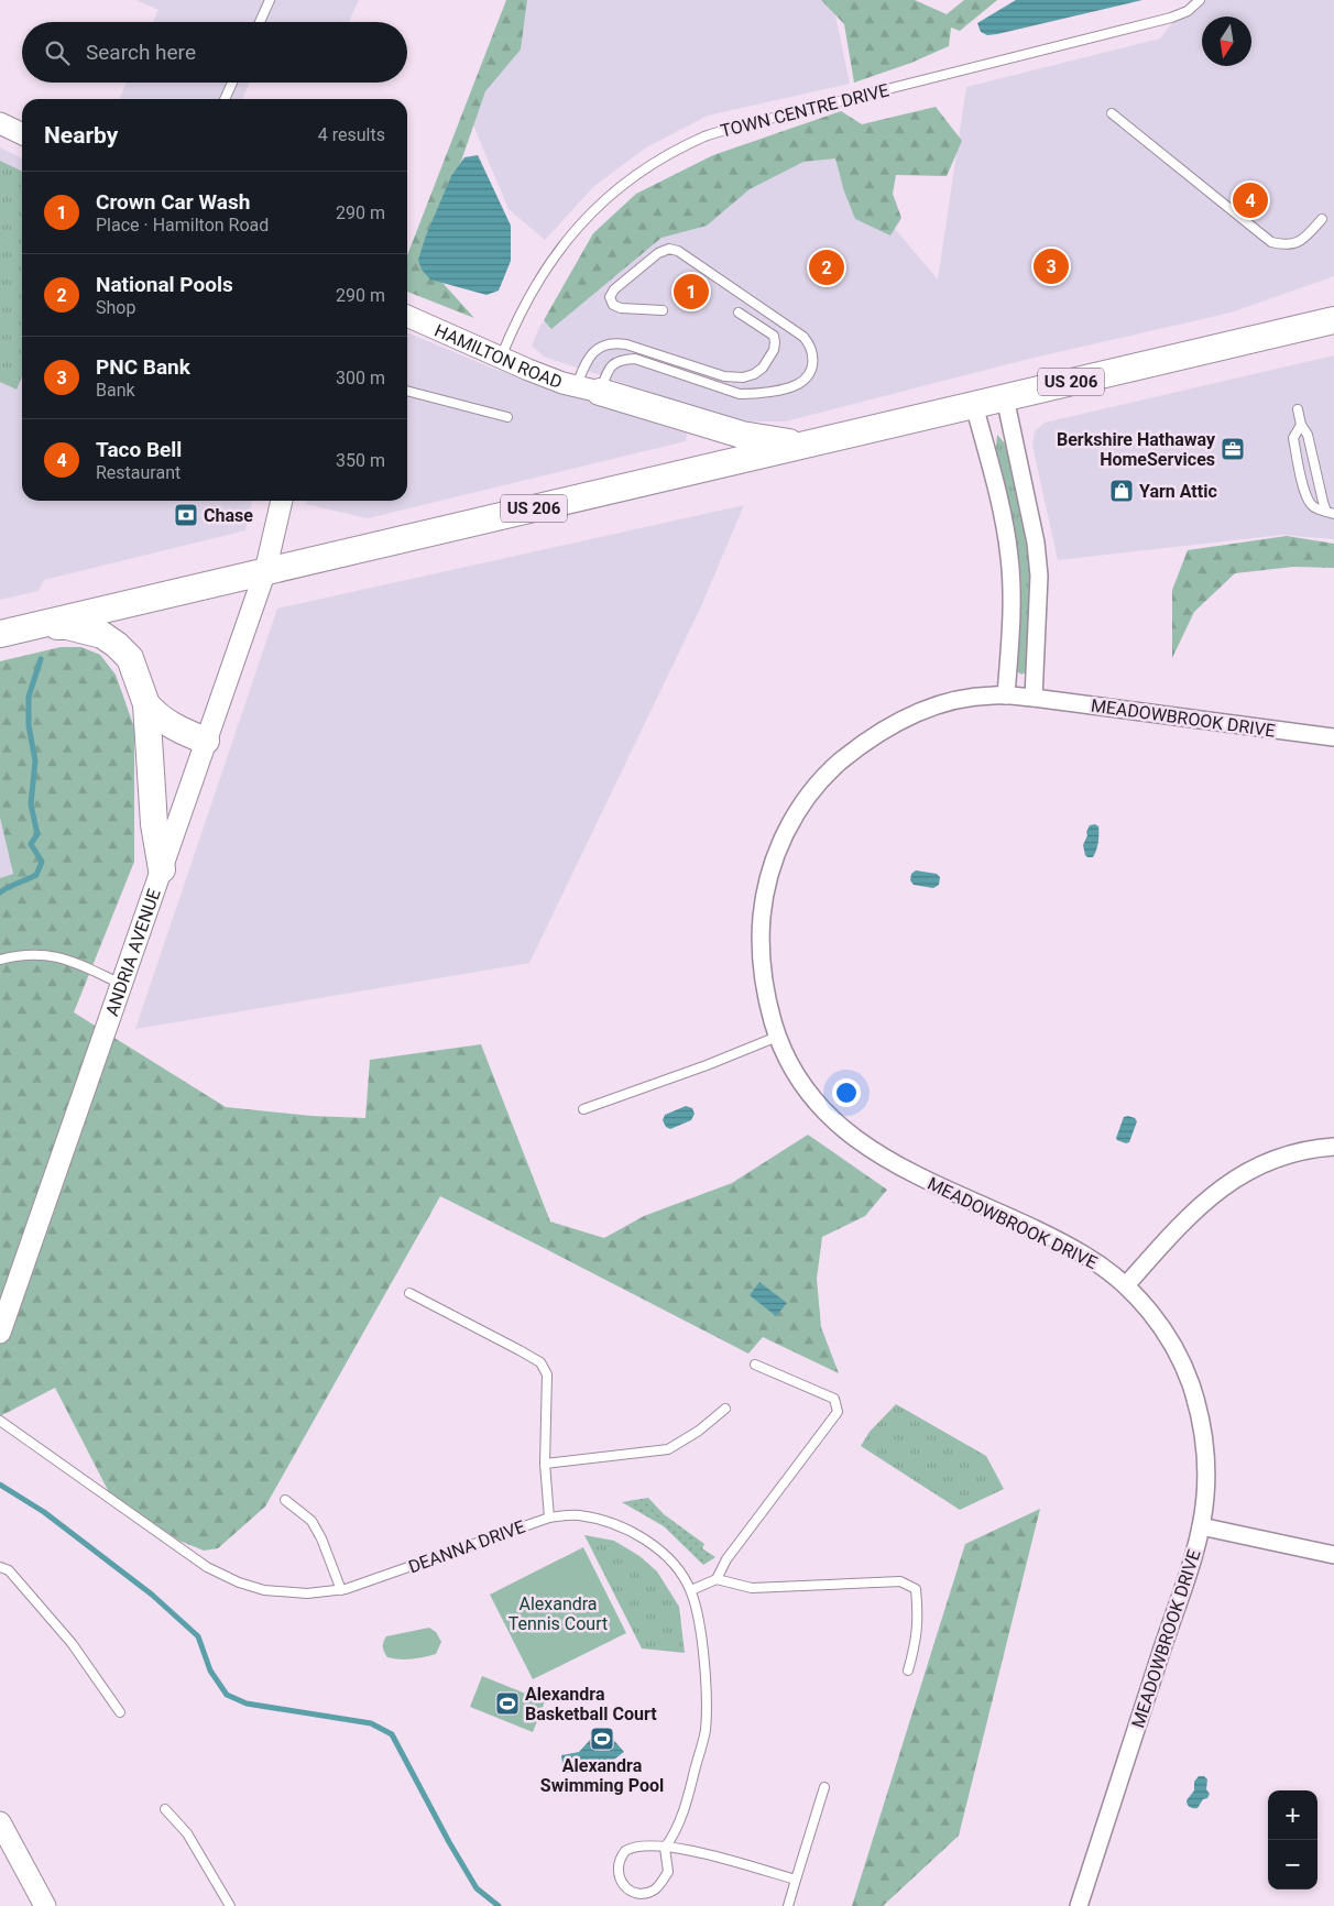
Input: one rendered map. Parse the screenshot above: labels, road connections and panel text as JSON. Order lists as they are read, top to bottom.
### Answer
{
  "streets": {
    "main road": ["US 206"],
    "street": ["HAMILTON ROAD", "MEADOWBROOK DRIVE", "ANDRIA AVENUE"],
    "lane": ["TOWN CENTRE DRIVE", "DEANNA DRIVE"]
  },
  "crossings": [
    ["TOWN CENTRE DRIVE", "HAMILTON ROAD"],
    ["US 206", "ANDRIA AVENUE"]
  ],
  "parks": ["Alexandra Tennis Court"],
  "places": {
    "office": ["Berkshire Hathaway HomeServices"],
    "shop": ["Yarn Attic"],
    "bank": ["Chase"],
    "sports": ["Alexandra Basketball Court", "Alexandra Swimming Pool"]
  },
  "north": "bottom",
  "page": {
    "search": "Search here",
    "heading": ["Nearby", "4 results"],
    "list": [
      {
        "mark": "1",
        "name": "Crown Car Wash",
        "note": "Place · Hamilton Road",
        "value": "290 m"
      },
      {
        "mark": "2",
        "name": "National Pools",
        "note": "Shop",
        "value": "290 m"
      },
      {
        "mark": "3",
        "name": "PNC Bank",
        "note": "Bank",
        "value": "300 m"
      },
      {
        "mark": "4",
        "name": "Taco Bell",
        "note": "Restaurant",
        "value": "350 m"
      }
    ],
    "pins": [
      "4",
      "3",
      "2",
      "1"
    ],
    "map_buttons": ["+", "−"]
  }
}
